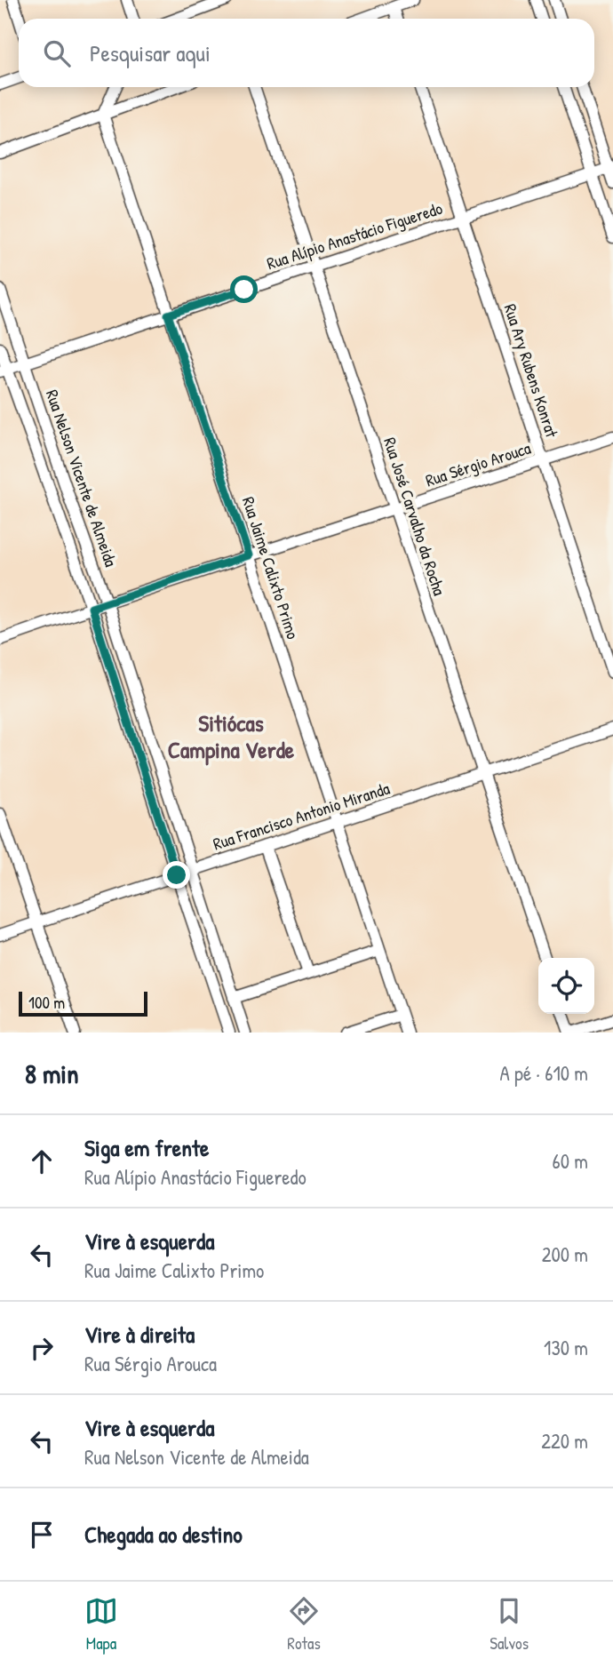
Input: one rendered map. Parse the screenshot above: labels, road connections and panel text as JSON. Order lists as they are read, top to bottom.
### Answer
{
  "streets": {
    "street": [
      "Rua Alípio Anastácio Figueredo",
      "Rua Ary Rubens Konrat",
      "Rua Sérgio Arouca",
      "Rua Nelson Vicente de Almeida",
      "Rua José Carvalho da Rocha",
      "Rua Jaime Calixto Primo",
      "Rua Francisco Antonio Miranda"
    ]
  },
  "crossings": [
    ["Rua Alípio Anastácio Figueredo", "Rua Ary Rubens Konrat"],
    ["Rua Alípio Anastácio Figueredo", "Rua Nelson Vicente de Almeida"],
    ["Rua Alípio Anastácio Figueredo", "Rua José Carvalho da Rocha"],
    ["Rua Alípio Anastácio Figueredo", "Rua Jaime Calixto Primo"],
    ["Rua Ary Rubens Konrat", "Rua Sérgio Arouca"],
    ["Rua Sérgio Arouca", "Rua Nelson Vicente de Almeida"],
    ["Rua Sérgio Arouca", "Rua José Carvalho da Rocha"],
    ["Rua Sérgio Arouca", "Rua Jaime Calixto Primo"],
    ["Rua Nelson Vicente de Almeida", "Rua Francisco Antonio Miranda"],
    ["Rua José Carvalho da Rocha", "Rua Francisco Antonio Miranda"],
    ["Rua Jaime Calixto Primo", "Rua Francisco Antonio Miranda"]
  ],
  "districts": ["Sitiócas Campina Verde"],
  "scale_bar": "100 m",
  "page": {
    "search": "Pesquisar aqui",
    "scale": "100 m",
    "heading": ["8 min", "A pé · 610 m"],
    "list": [
      ["Siga em frente", "Rua Alípio Anastácio Figueredo", "60 m"],
      ["Vire à esquerda", "Rua Jaime Calixto Primo", "200 m"],
      ["Vire à direita", "Rua Sérgio Arouca", "130 m"],
      ["Vire à esquerda", "Rua Nelson Vicente de Almeida", "220 m"],
      "Chegada ao destino"
    ],
    "nav": ["Mapa", "Rotas", "Salvos"]
  }
}
